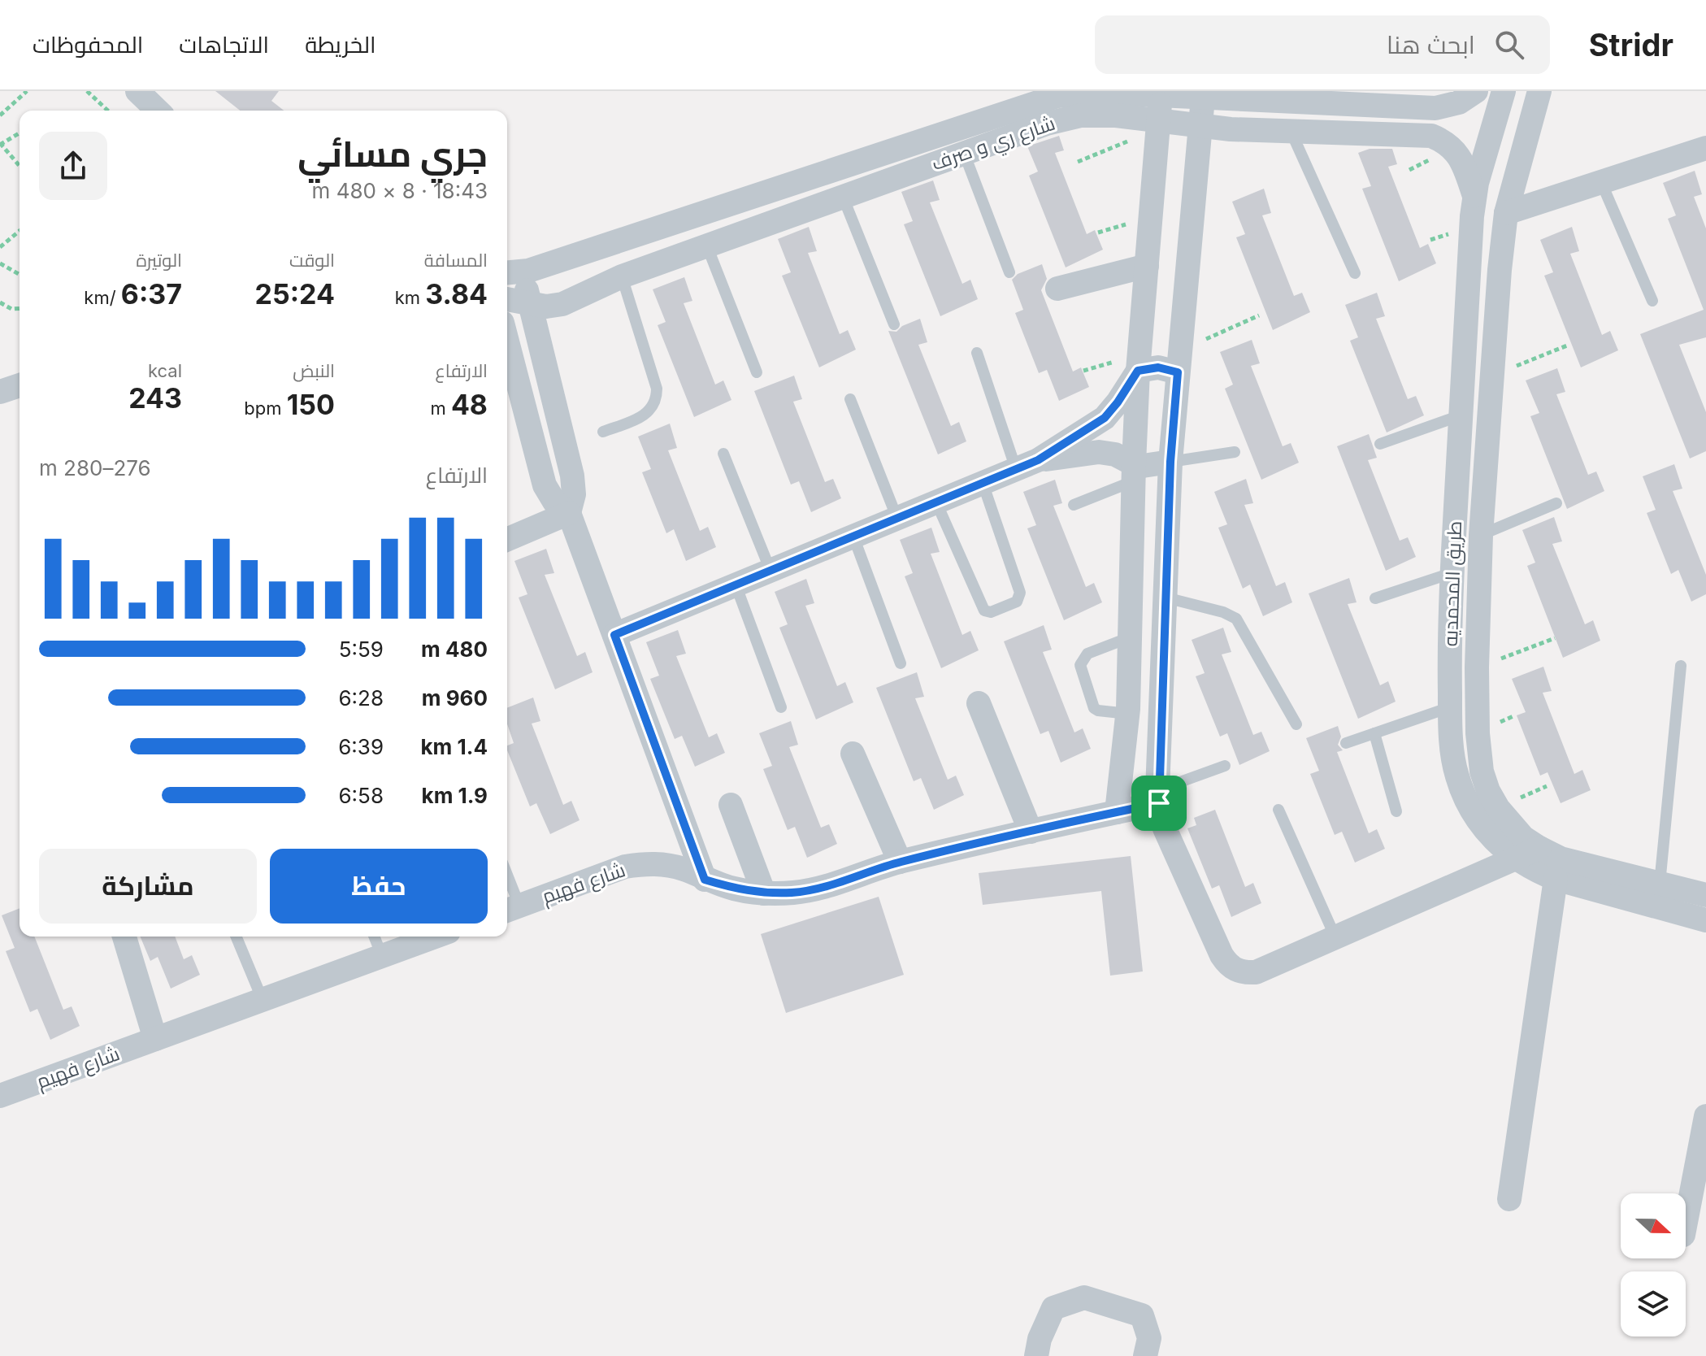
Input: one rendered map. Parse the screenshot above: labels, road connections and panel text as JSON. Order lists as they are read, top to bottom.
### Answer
{
  "streets": {
    "street": ["شارع ري و صرف", "طريق المحمديه", "شارع فهيم"]
  },
  "crossings": [
    ["شارع ري و صرف", "طريق المحمديه"]
  ],
  "north": "right",
  "page": {
    "header": "Stridr",
    "search": "ابحث هنا",
    "nav": ["الخريطة", "الاتجاهات", "المحفوظات"],
    "heading": ["جري مسائي", "18:43 · 8 × 480 m"],
    "stats": [
      ["المسافة", "3.84 km"],
      ["الوقت", "25:24"],
      ["الوتيرة", "6:37 /km"],
      ["الارتفاع", "48 m"],
      ["النبض", "150 bpm"],
      ["kcal", "243"]
    ],
    "chart": ["الارتفاع", "276–280 m"],
    "list": [
      {
        "name": "480 m",
        "note": "5:59"
      },
      {
        "name": "960 m",
        "note": "6:28"
      },
      {
        "name": "1.4 km",
        "note": "6:39"
      },
      {
        "name": "1.9 km",
        "note": "6:58"
      }
    ],
    "buttons": ["حفظ", "مشاركة"]
  }
}
